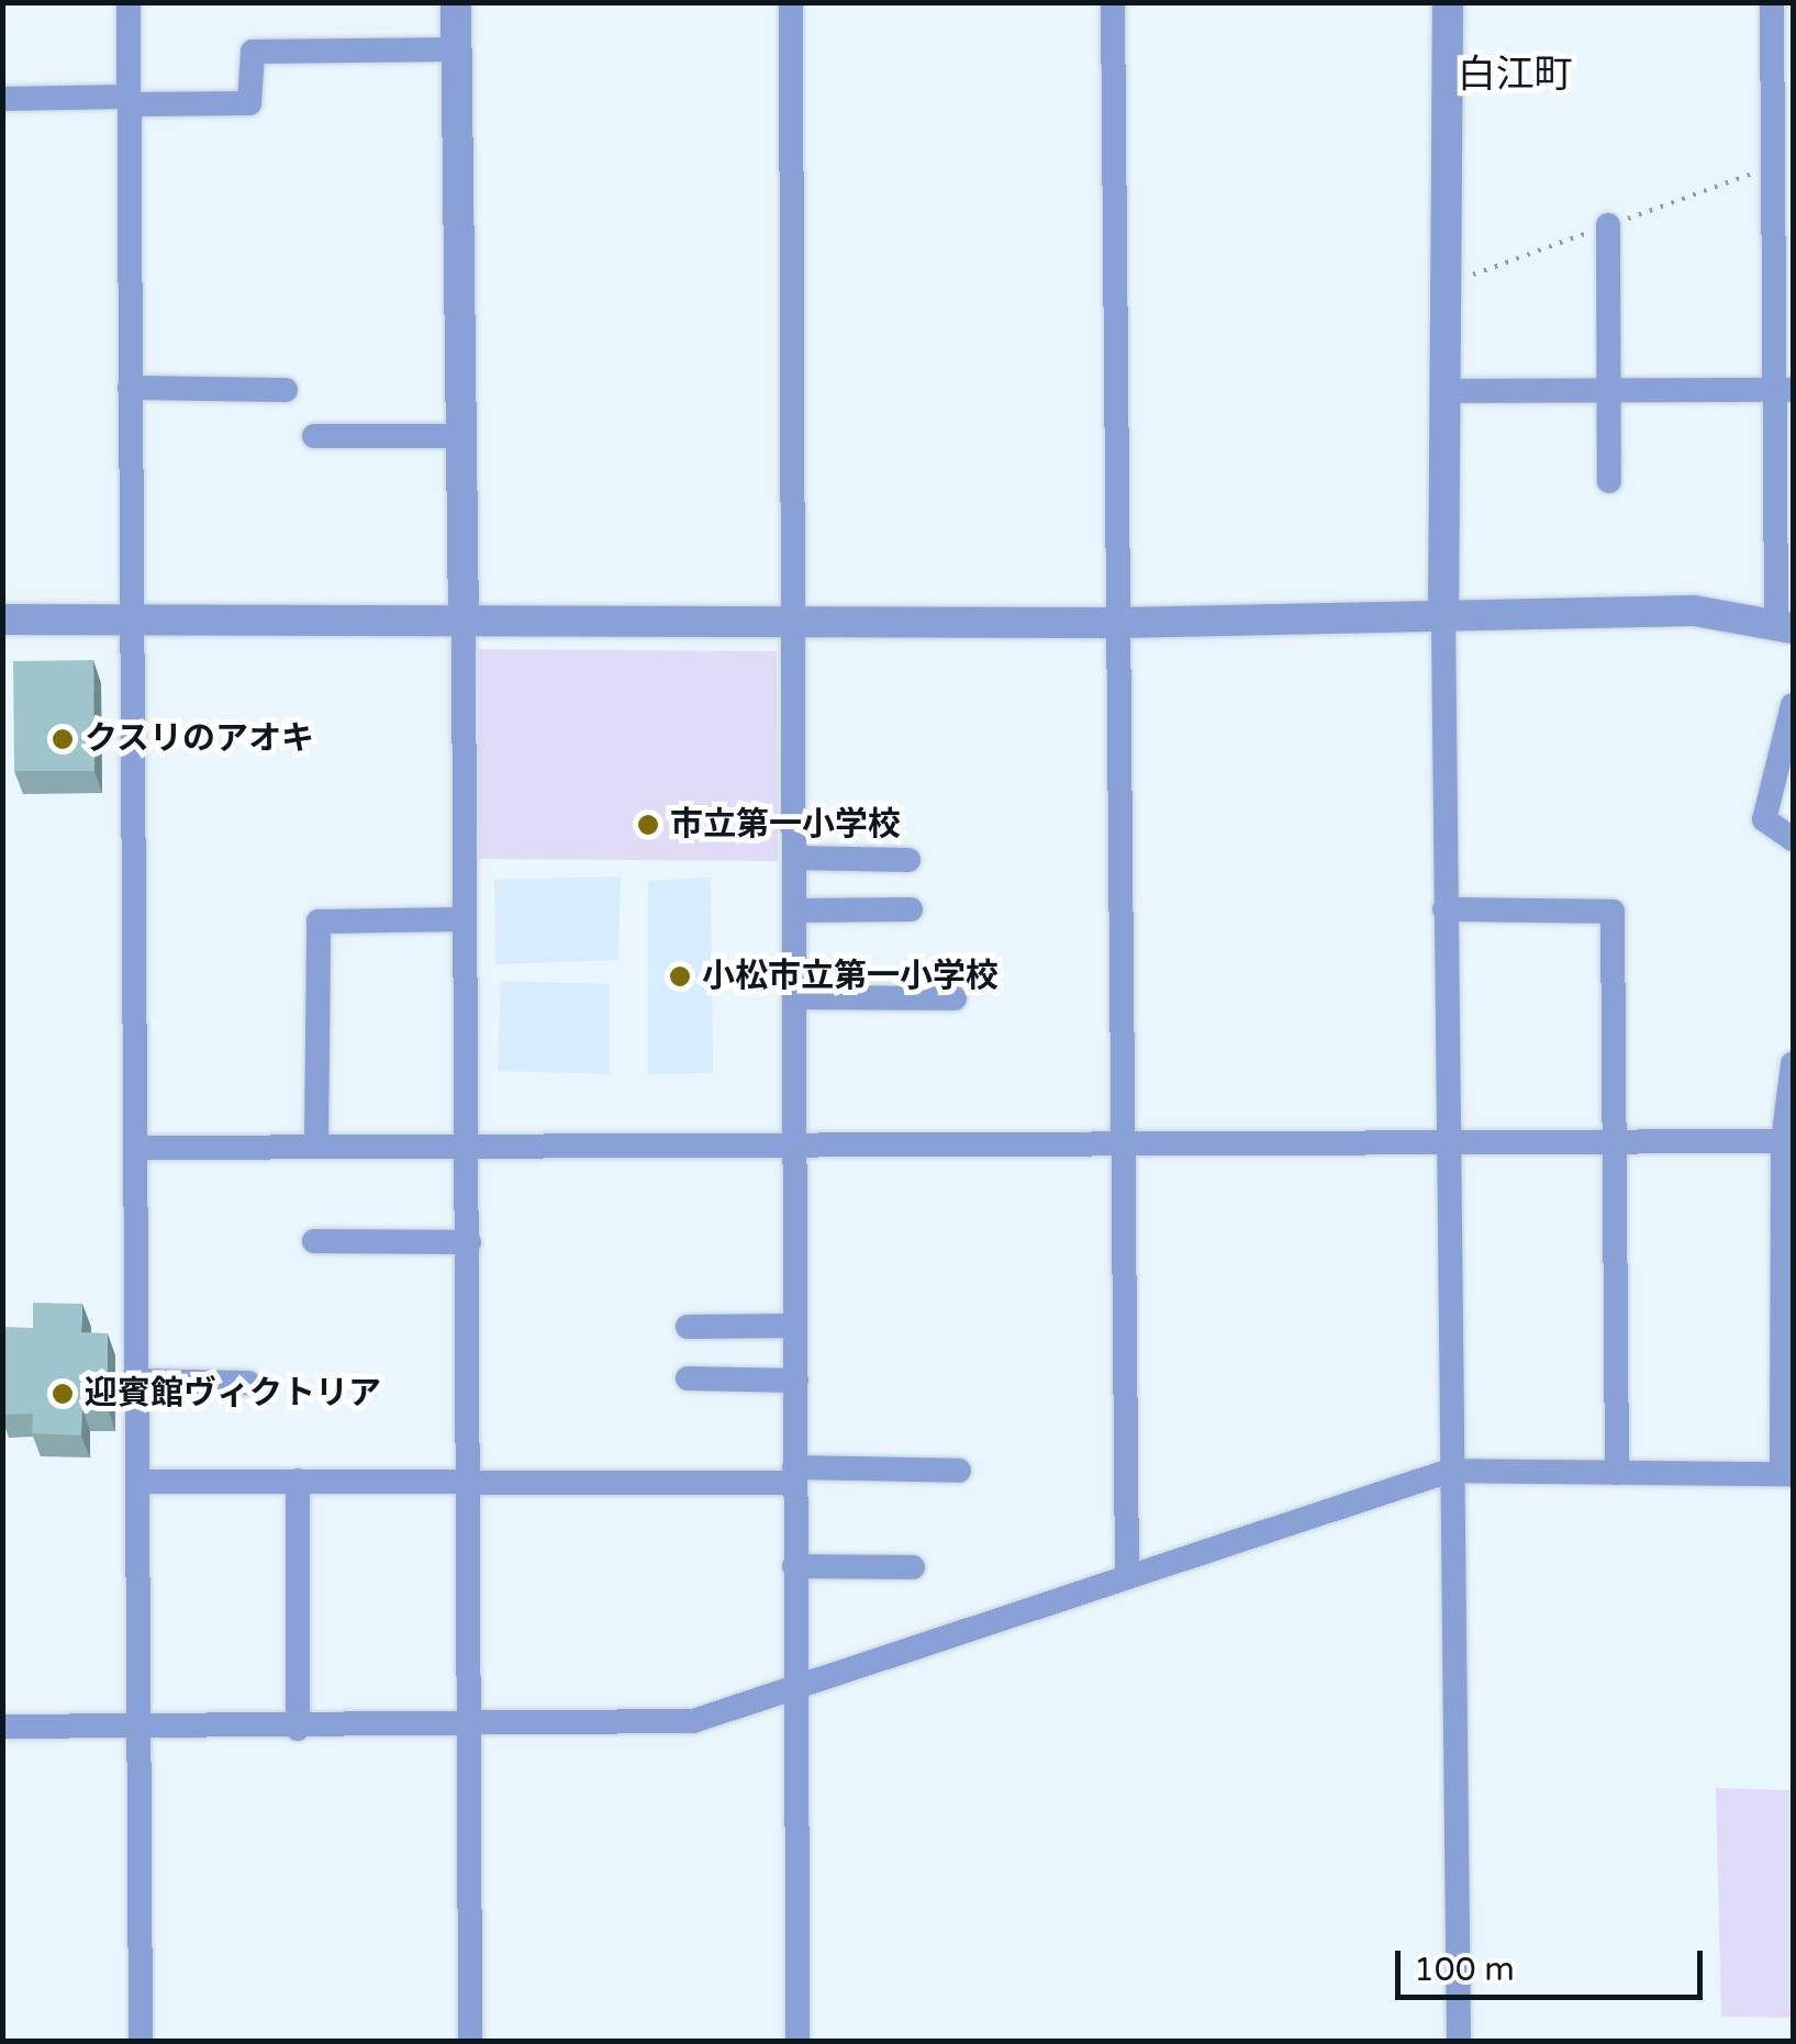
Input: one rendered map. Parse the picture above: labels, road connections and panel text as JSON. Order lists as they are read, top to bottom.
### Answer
{
  "districts": ["白江町"],
  "places": [
    "クスリのアオキ",
    "市立第一小学校",
    "小松市立第一小学校",
    "迎賓館ヴィクトリア"
  ],
  "scale_bar": "100 m"
}
